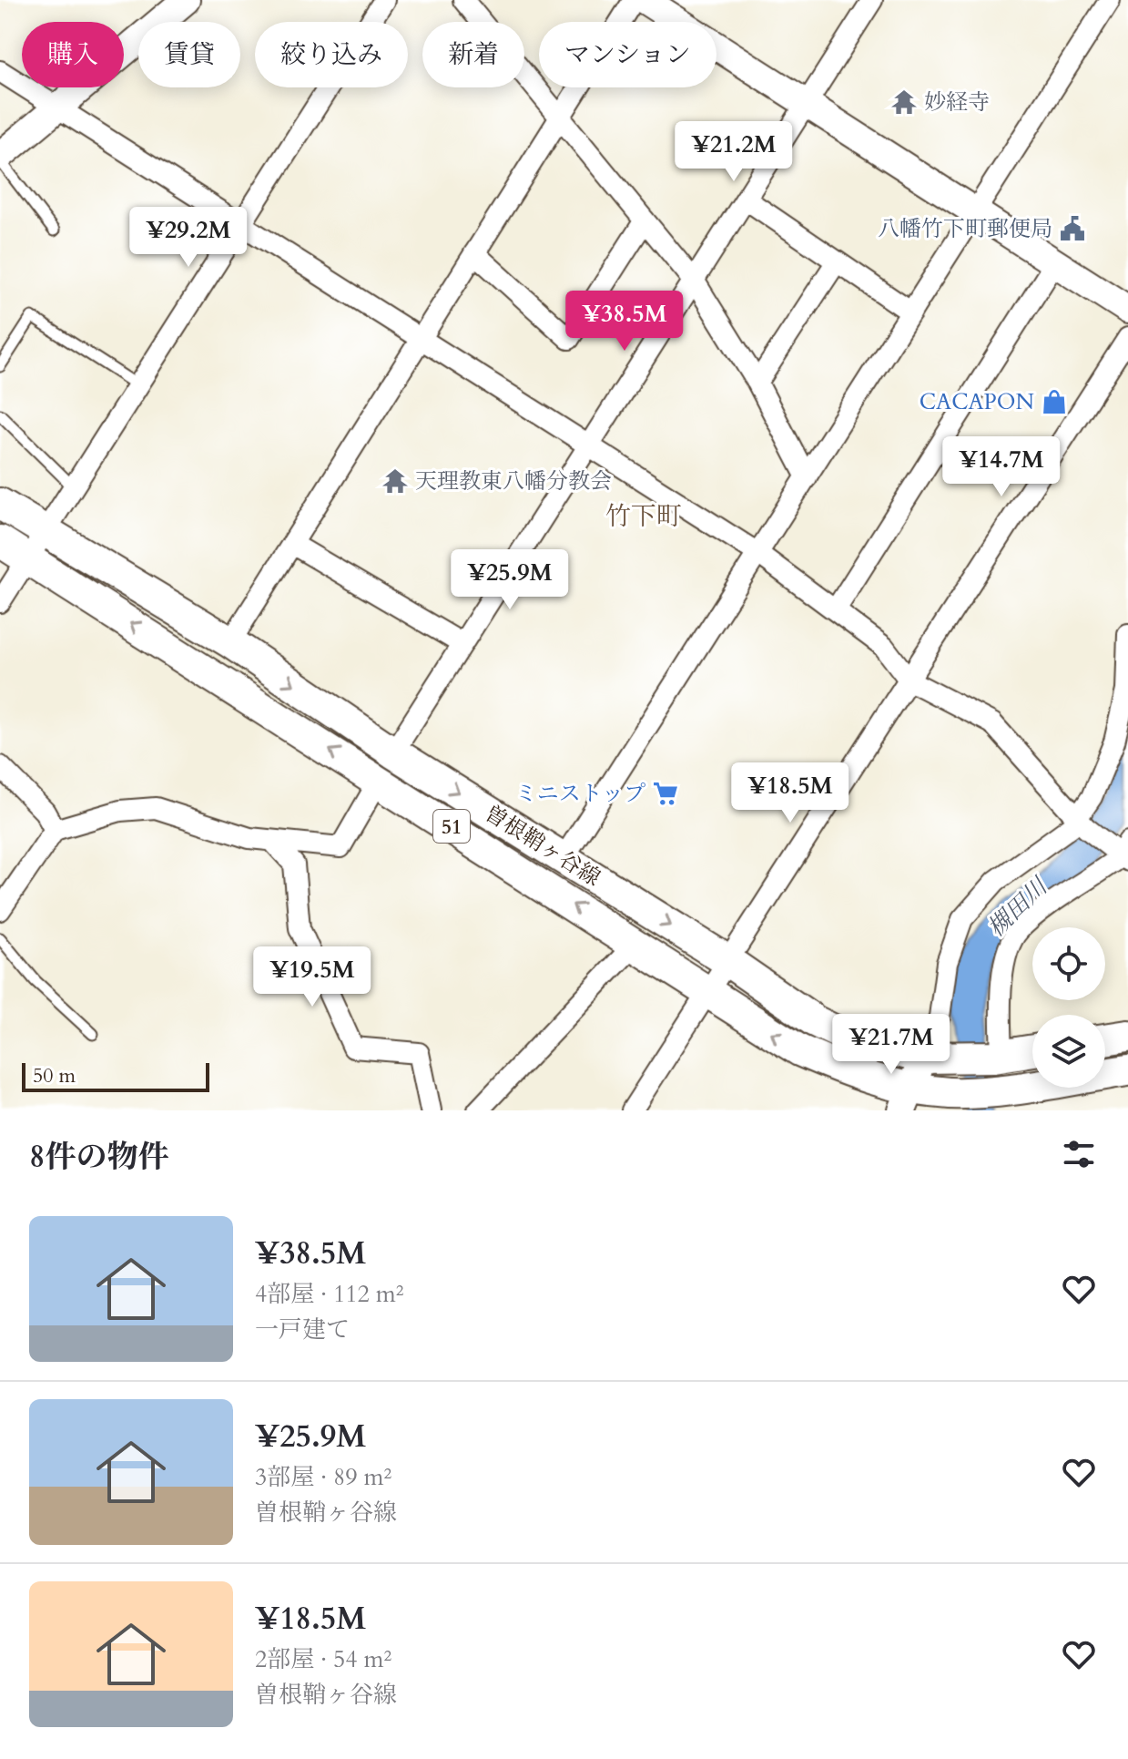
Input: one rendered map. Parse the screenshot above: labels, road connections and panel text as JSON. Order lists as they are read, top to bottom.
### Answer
{
  "streets": {
    "main road": ["51", "曽根鞘ヶ谷線"]
  },
  "crossings": [
    ["51", "曽根鞘ヶ谷線"]
  ],
  "districts": ["竹下町"],
  "water": ["槻田川"],
  "places": {
    "temple": ["妙経寺", "天理教東八幡分教会"],
    "public building": ["八幡竹下町郵便局"],
    "shop": ["CACAPON"],
    "supermarket": ["ミニストップ"]
  },
  "scale_bar": "50 m",
  "page": {
    "chip": [
      "購入",
      "賃貸",
      "絞り込み",
      "新着",
      "マンション"
    ],
    "price": [
      "¥21.2M",
      "¥29.2M",
      "¥38.5M",
      "¥14.7M",
      "¥25.9M",
      "¥18.5M",
      "¥19.5M",
      "¥21.7M"
    ],
    "scale": "50 m",
    "heading": "8件の物件",
    "list": [
      {
        "name": "¥38.5M",
        "note": "4部屋 · 112 m² · 一戸建て"
      },
      {
        "name": "¥25.9M",
        "note": "3部屋 · 89 m² · 曽根鞘ヶ谷線"
      },
      {
        "name": "¥18.5M",
        "note": "2部屋 · 54 m² · 曽根鞘ヶ谷線"
      }
    ]
  }
}
